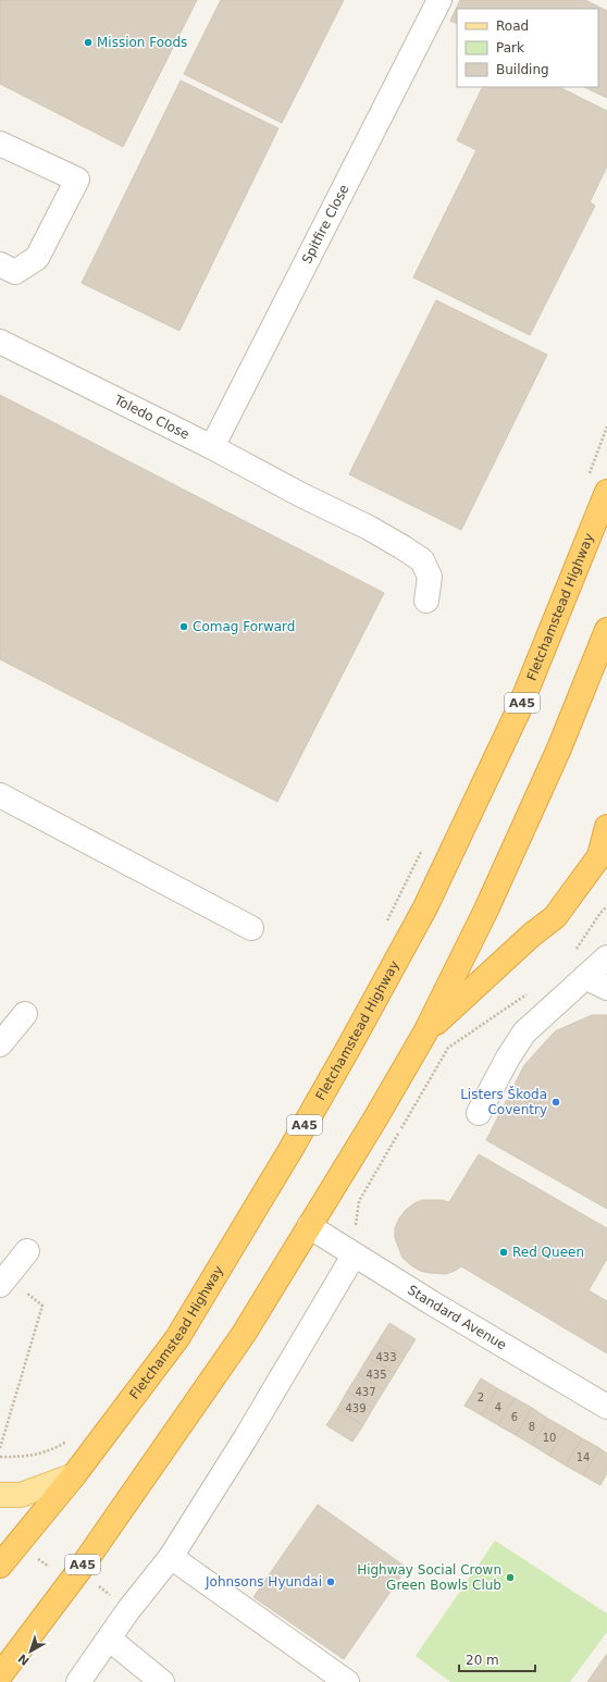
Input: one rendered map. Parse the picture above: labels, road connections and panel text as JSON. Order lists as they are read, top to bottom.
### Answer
{
  "streets": {
    "highway": ["Fletchamstead Highway", "A45"],
    "street": ["Spitfire Close", "Toledo Close", "Standard Avenue"]
  },
  "crossings": [
    ["Spitfire Close", "Toledo Close"],
    ["A45", "Standard Avenue"]
  ],
  "places": [
    "Mission Foods",
    "Comag Forward",
    "Listers Škoda Coventry",
    "Red Queen",
    "Highway Social Crown Green Bowls Club",
    "Johnsons Hyundai"
  ],
  "house_numbers": [
    "433",
    "435",
    "437",
    "2",
    "4",
    "439",
    "6",
    "8",
    "10",
    "14"
  ],
  "legend": ["Road", "Park", "Building"],
  "scale_bar": "20 m",
  "north": "bottom left"
}
